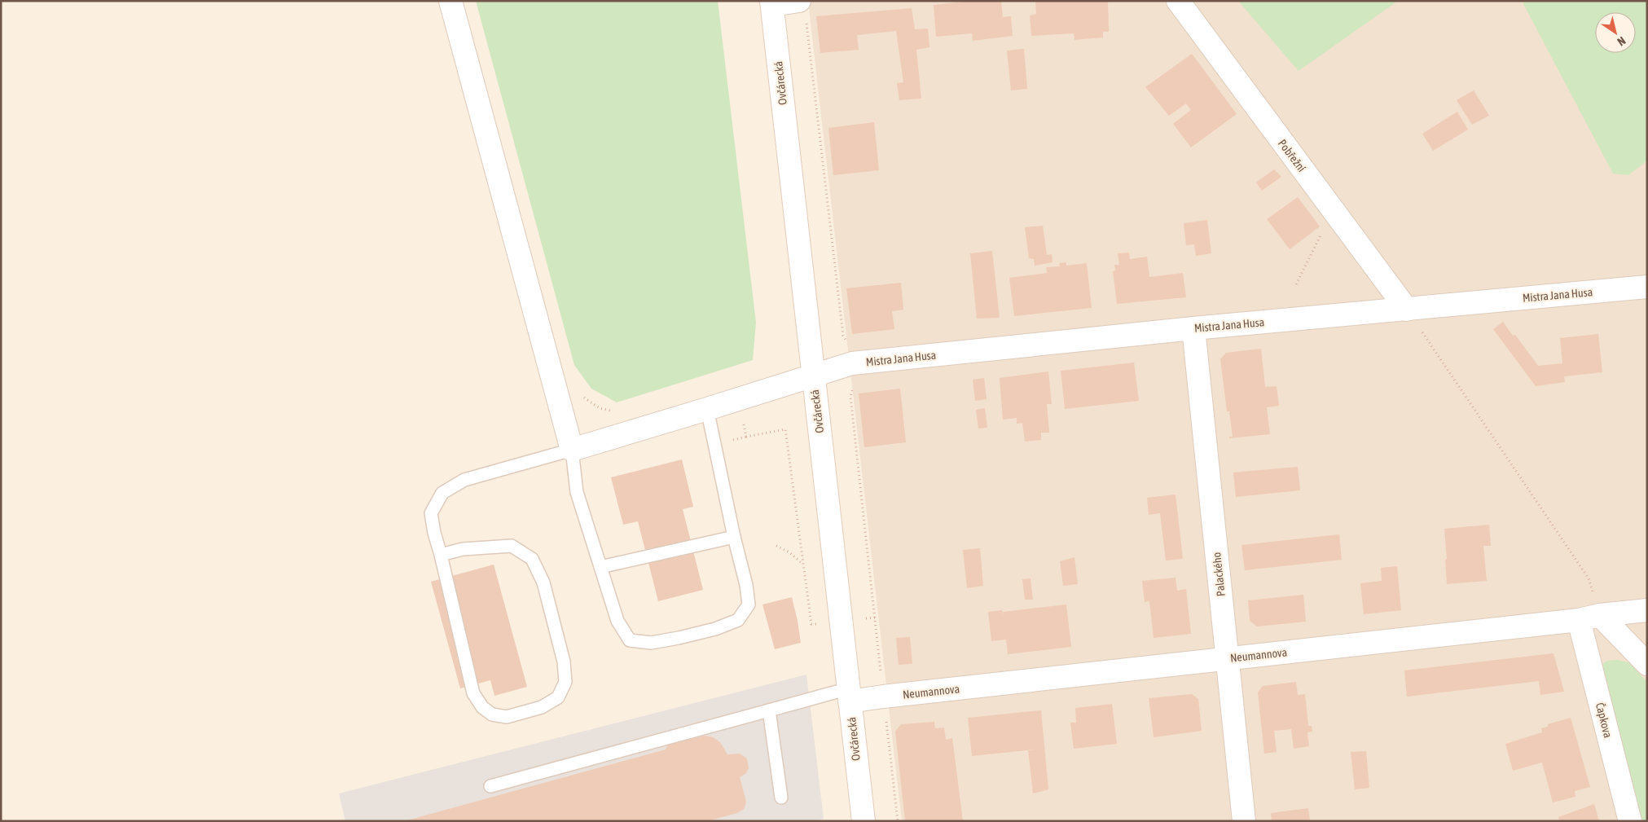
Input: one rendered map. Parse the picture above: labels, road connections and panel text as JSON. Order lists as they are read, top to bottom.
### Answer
{
  "streets": {
    "street": [
      "Ovčárecká",
      "Pobřežní",
      "Mistra Jana Husa",
      "Palackého",
      "Neumannova",
      "Čapkova"
    ]
  },
  "crossings": [
    ["Ovčárecká", "Mistra Jana Husa"],
    ["Ovčárecká", "Neumannova"],
    ["Pobřežní", "Mistra Jana Husa"],
    ["Mistra Jana Husa", "Palackého"],
    ["Palackého", "Neumannova"],
    ["Neumannova", "Čapkova"]
  ],
  "north": "bottom right"
}
